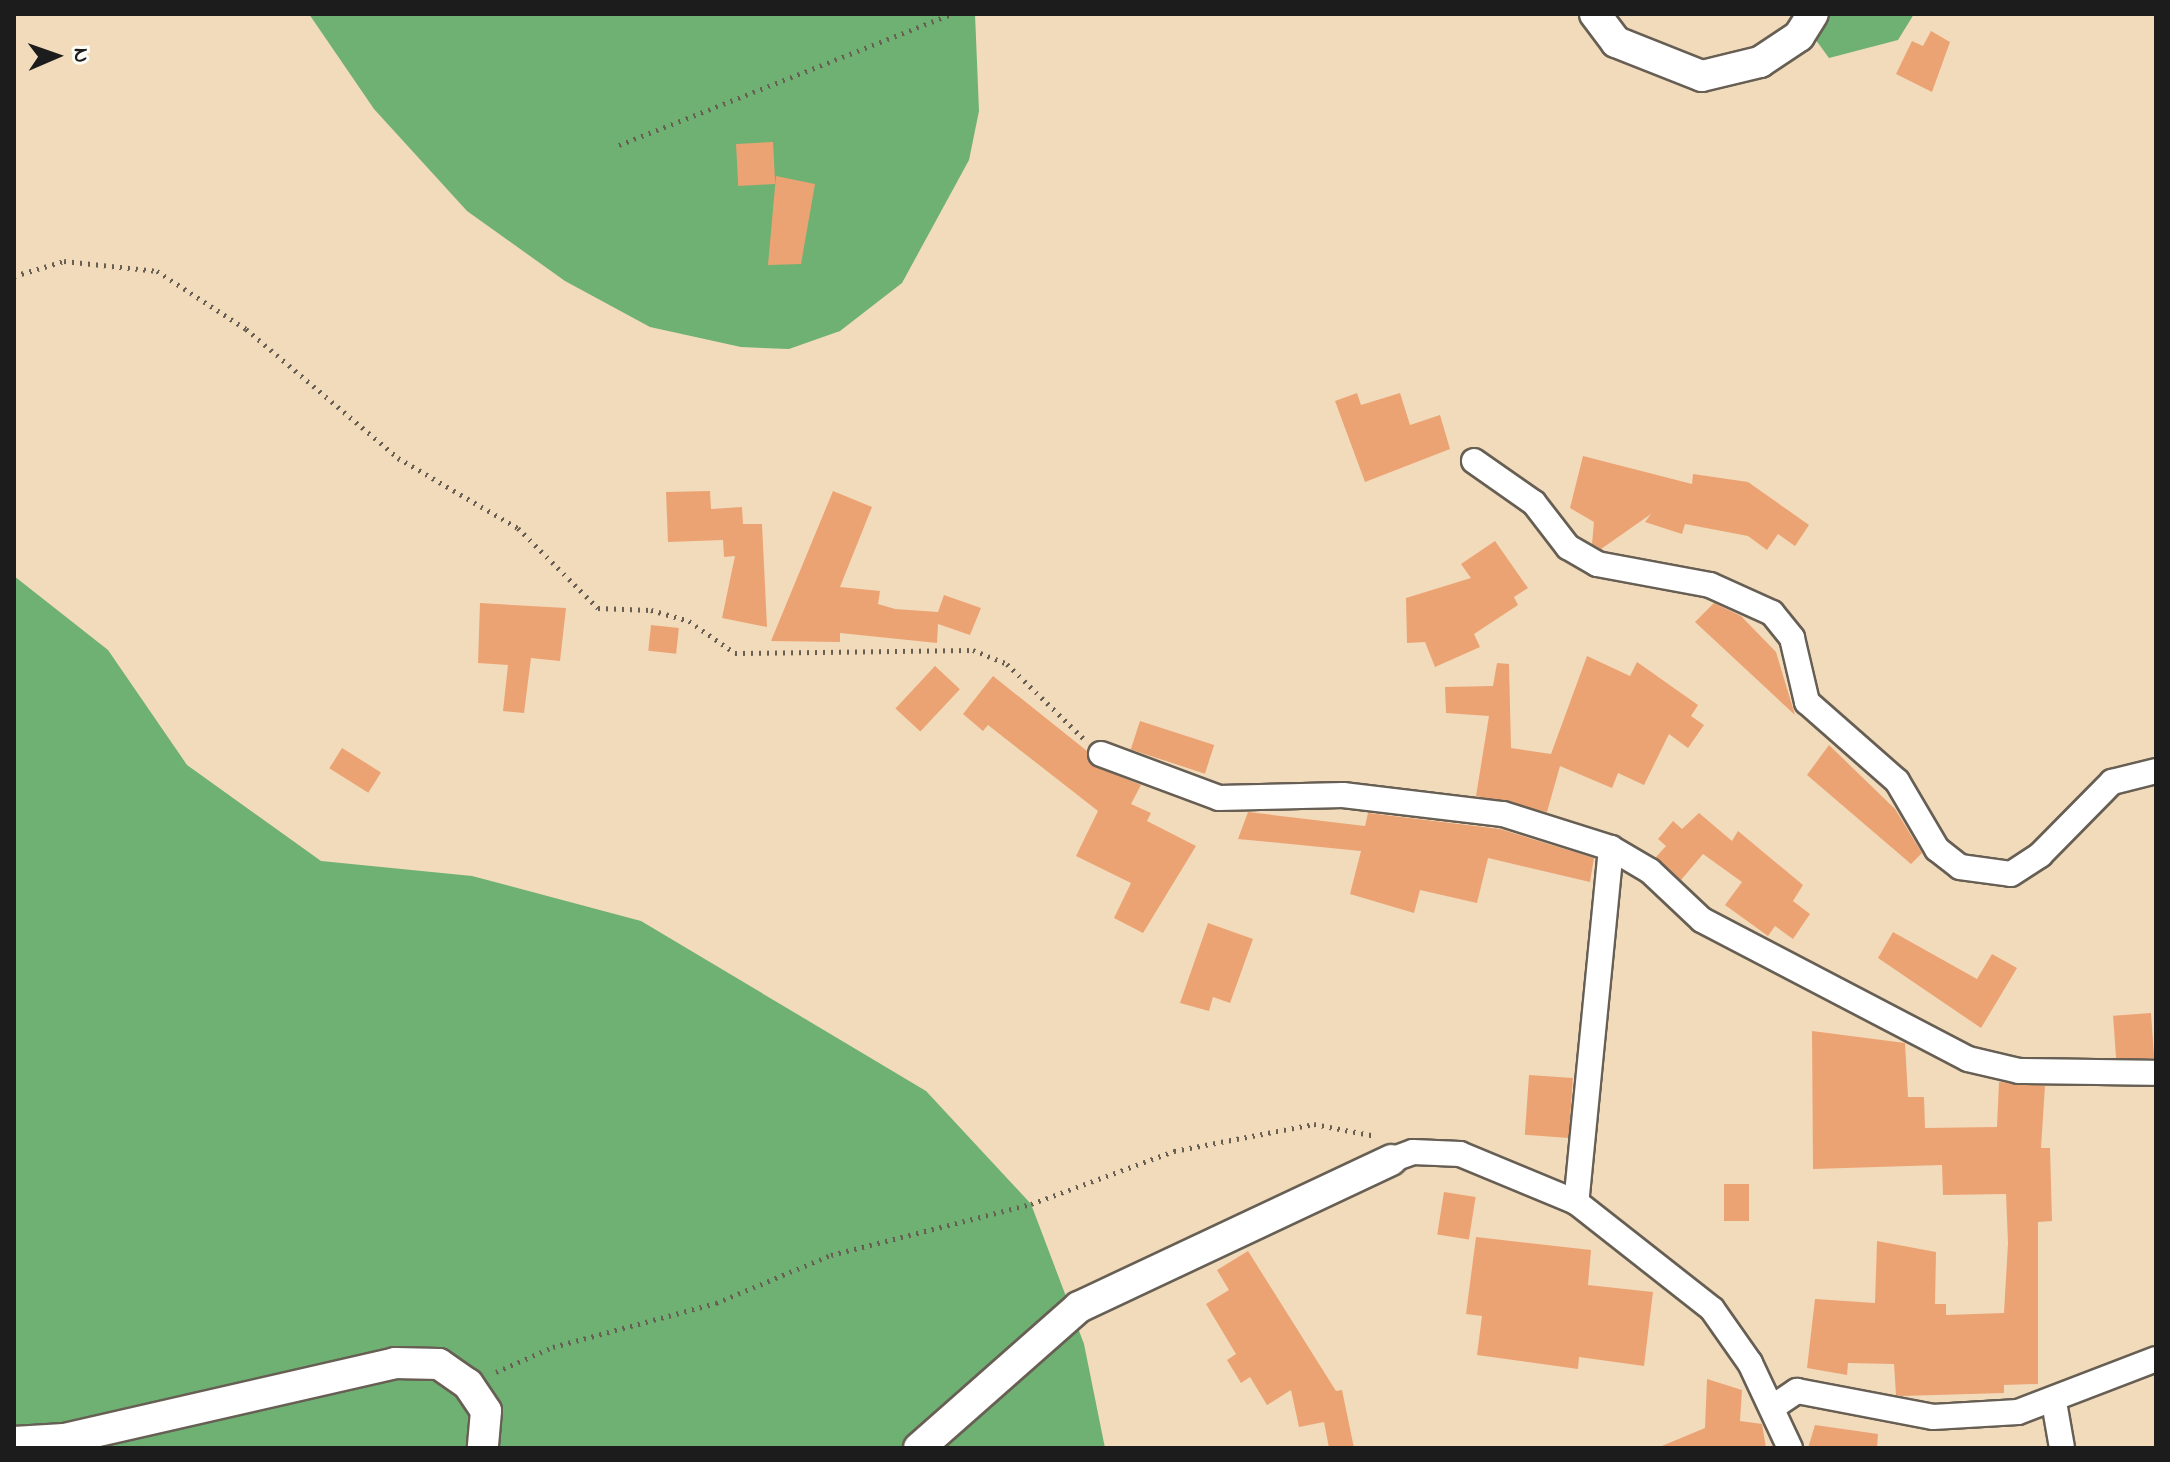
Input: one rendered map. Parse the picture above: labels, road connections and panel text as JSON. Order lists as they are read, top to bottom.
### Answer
{
  "north": "right"
}
